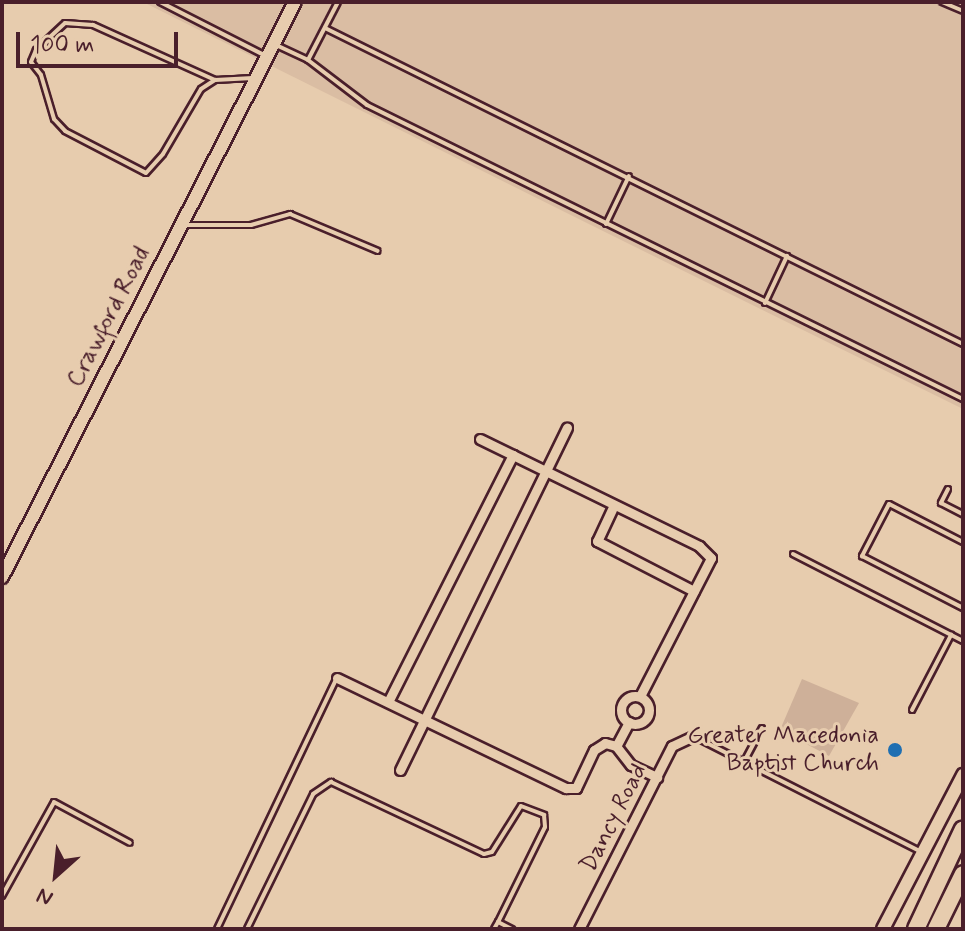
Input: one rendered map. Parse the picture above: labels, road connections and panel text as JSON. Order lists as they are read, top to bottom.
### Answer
{
  "streets": {
    "street": ["Crawford Road", "Dancy Road"]
  },
  "places": ["Greater Macedonia Baptist Church"],
  "scale_bar": "100 m",
  "north": "bottom left"
}
